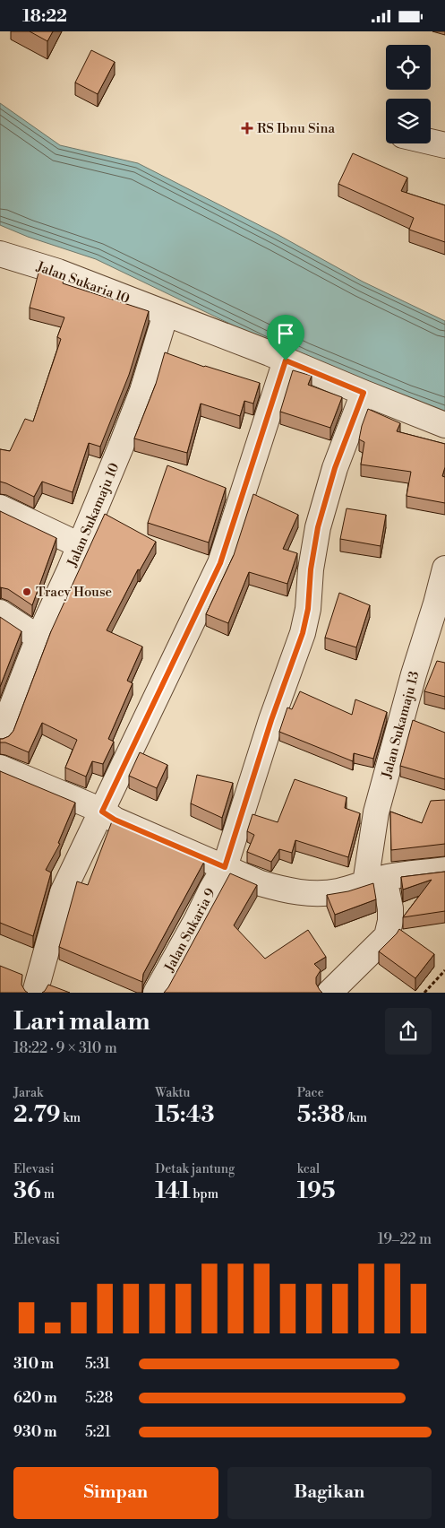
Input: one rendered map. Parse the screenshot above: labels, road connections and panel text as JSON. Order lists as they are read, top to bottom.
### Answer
{
  "streets": {
    "street": [
      "Jalan Sukaria 10",
      "Jalan Sukamaju 10",
      "Jalan Sukamaju 13",
      "Jalan Sukaria 9"
    ]
  },
  "crossings": [
    ["Jalan Sukaria 10", "Jalan Sukamaju 10"],
    ["Jalan Sukaria 10", "Jalan Sukaria 9"]
  ],
  "places": {
    "health": ["RS Ibnu Sina"],
    "other": ["Tracy House"]
  },
  "page": {
    "status": "18:22",
    "heading": ["Lari malam", "18:22 · 9 × 310 m"],
    "stats": [
      ["Jarak", "2.79 km"],
      ["Waktu", "15:43"],
      ["Pace", "5:38 /km"],
      ["Elevasi", "36 m"],
      ["Detak jantung", "141 bpm"],
      ["kcal", "195"]
    ],
    "chart": ["Elevasi", "19–22 m"],
    "list": [
      {
        "name": "310 m",
        "note": "5:31"
      },
      {
        "name": "620 m",
        "note": "5:28"
      },
      {
        "name": "930 m",
        "note": "5:21"
      }
    ],
    "buttons": ["Simpan", "Bagikan"]
  }
}
